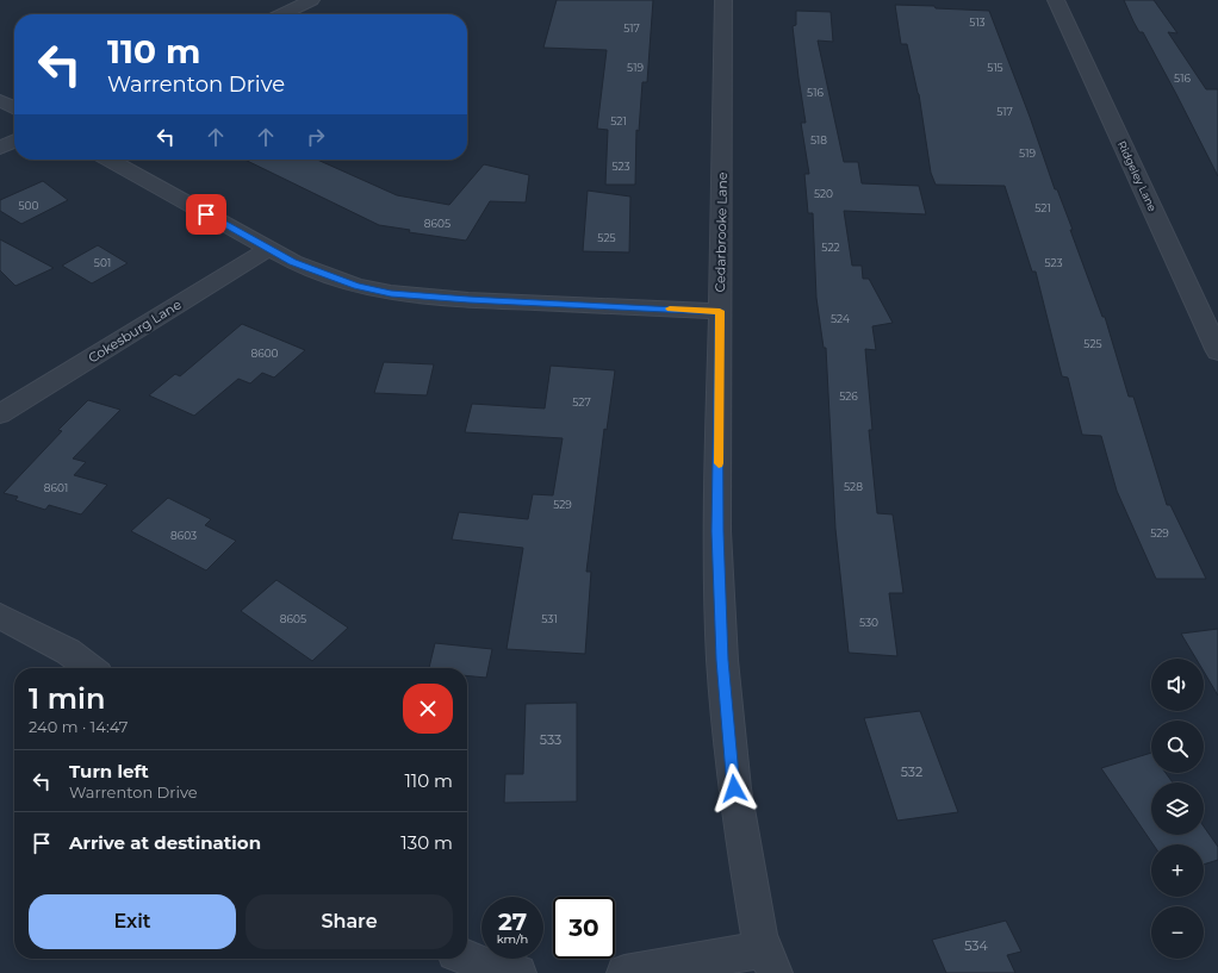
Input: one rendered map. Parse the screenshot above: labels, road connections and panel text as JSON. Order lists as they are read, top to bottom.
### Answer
{
  "streets": {
    "street": ["Ridgeley Lane", "Cedarbrooke Lane", "Cokesburg Lane"]
  },
  "house_numbers": [
    "513",
    "517",
    "519",
    "515",
    "516",
    "516",
    "517",
    "521",
    "518",
    "519",
    "523",
    "520",
    "500",
    "521",
    "8605",
    "525",
    "522",
    "501",
    "523",
    "524",
    "525",
    "8600",
    "526",
    "527",
    "528",
    "8601",
    "529",
    "529",
    "8603",
    "8605",
    "531",
    "530",
    "533",
    "532",
    "534"
  ],
  "page": {
    "turn": ["110 m", "Warrenton Drive"],
    "map_buttons": ["+", "−"],
    "heading": ["1 min", "240 m · 14:47"],
    "list": [
      {
        "name": "Turn left",
        "note": "Warrenton Drive",
        "value": "110 m"
      },
      {
        "name": "Arrive at destination",
        "value": "130 m"
      }
    ],
    "buttons": ["Exit", "Share"],
    "speed": "27 km/h",
    "limit": "30"
  }
}
